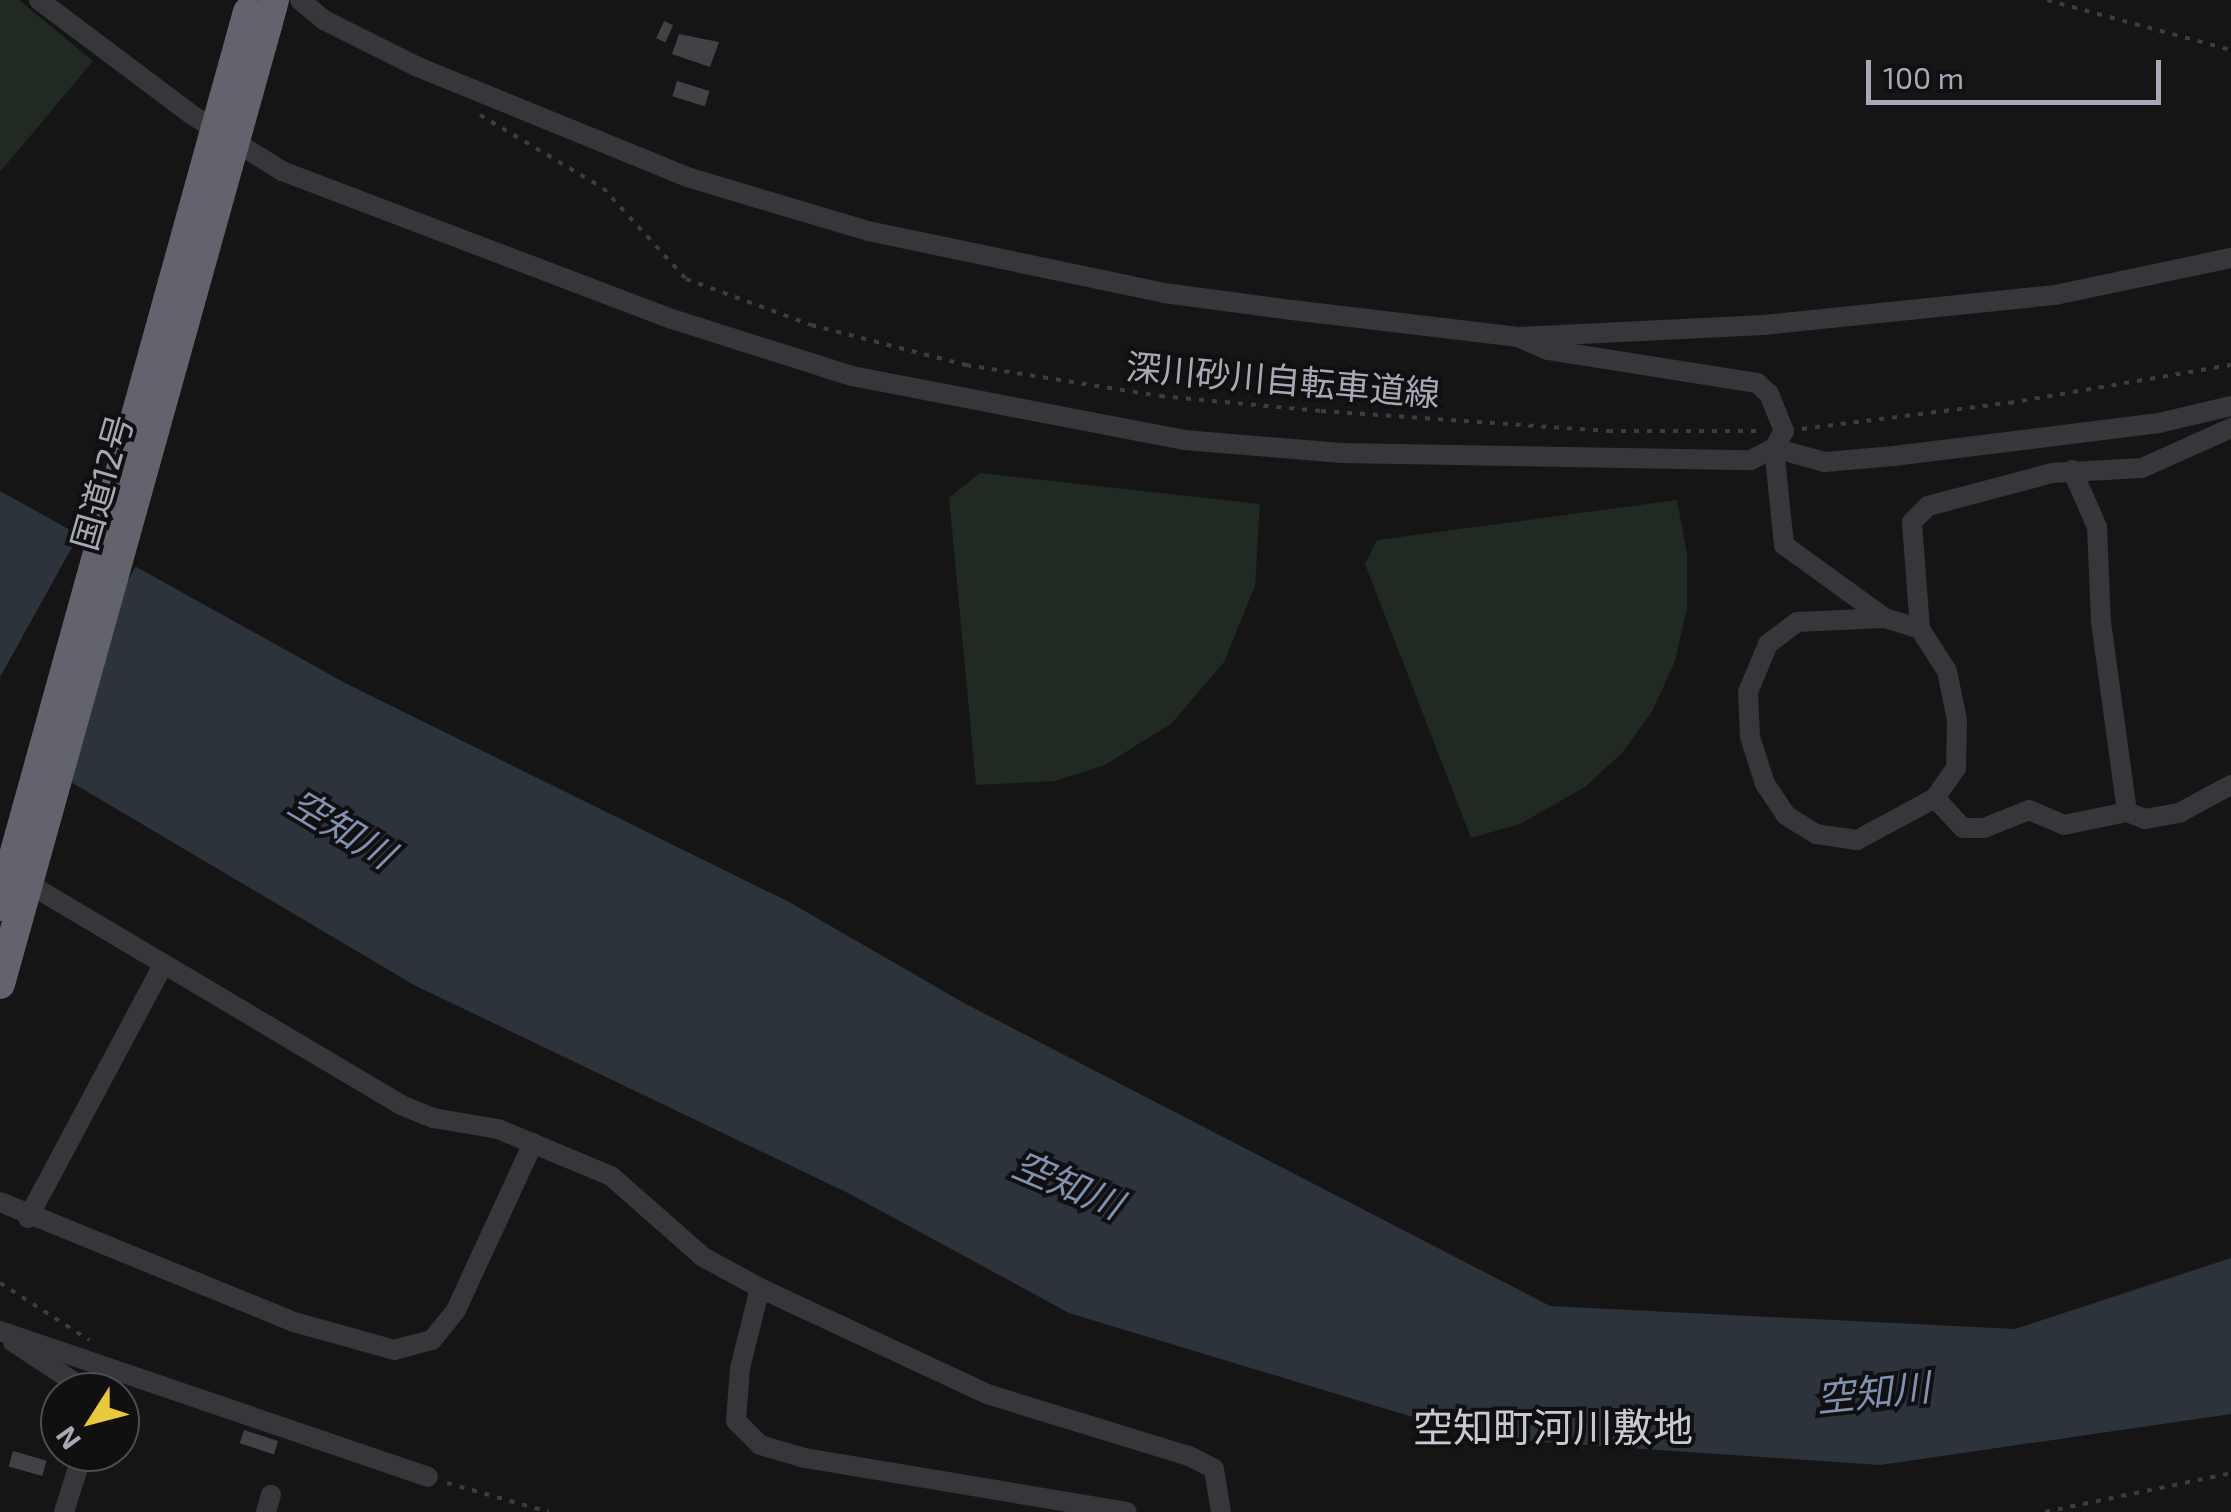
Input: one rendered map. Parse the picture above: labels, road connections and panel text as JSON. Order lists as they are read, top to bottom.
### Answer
{
  "streets": {
    "highway": ["国道12号"],
    "path": ["深川砂川自転車道線"]
  },
  "districts": ["空知町河川敷地"],
  "water": ["空知川"],
  "scale_bar": "100 m",
  "north": "bottom left"
}
